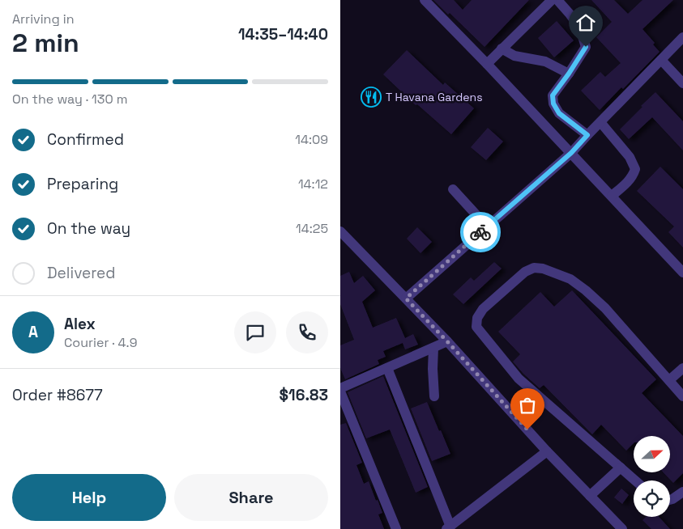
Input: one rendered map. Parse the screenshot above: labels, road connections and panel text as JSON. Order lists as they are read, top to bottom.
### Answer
{
  "places": {
    "restaurant": ["T Havana Gardens"]
  },
  "north": "right",
  "page": {
    "heading": ["2 min", "Arriving in", "14:35–14:40"],
    "panel": [
      "Alex",
      "Courier · 4.9",
      "Order #8677",
      "$16.83"
    ],
    "bar": "On the way · 130 m",
    "list": [
      ["Confirmed", "14:09"],
      ["Preparing", "14:12"],
      ["On the way", "14:25"],
      "Delivered"
    ],
    "round": "A",
    "buttons": ["Help", "Share"]
  }
}
